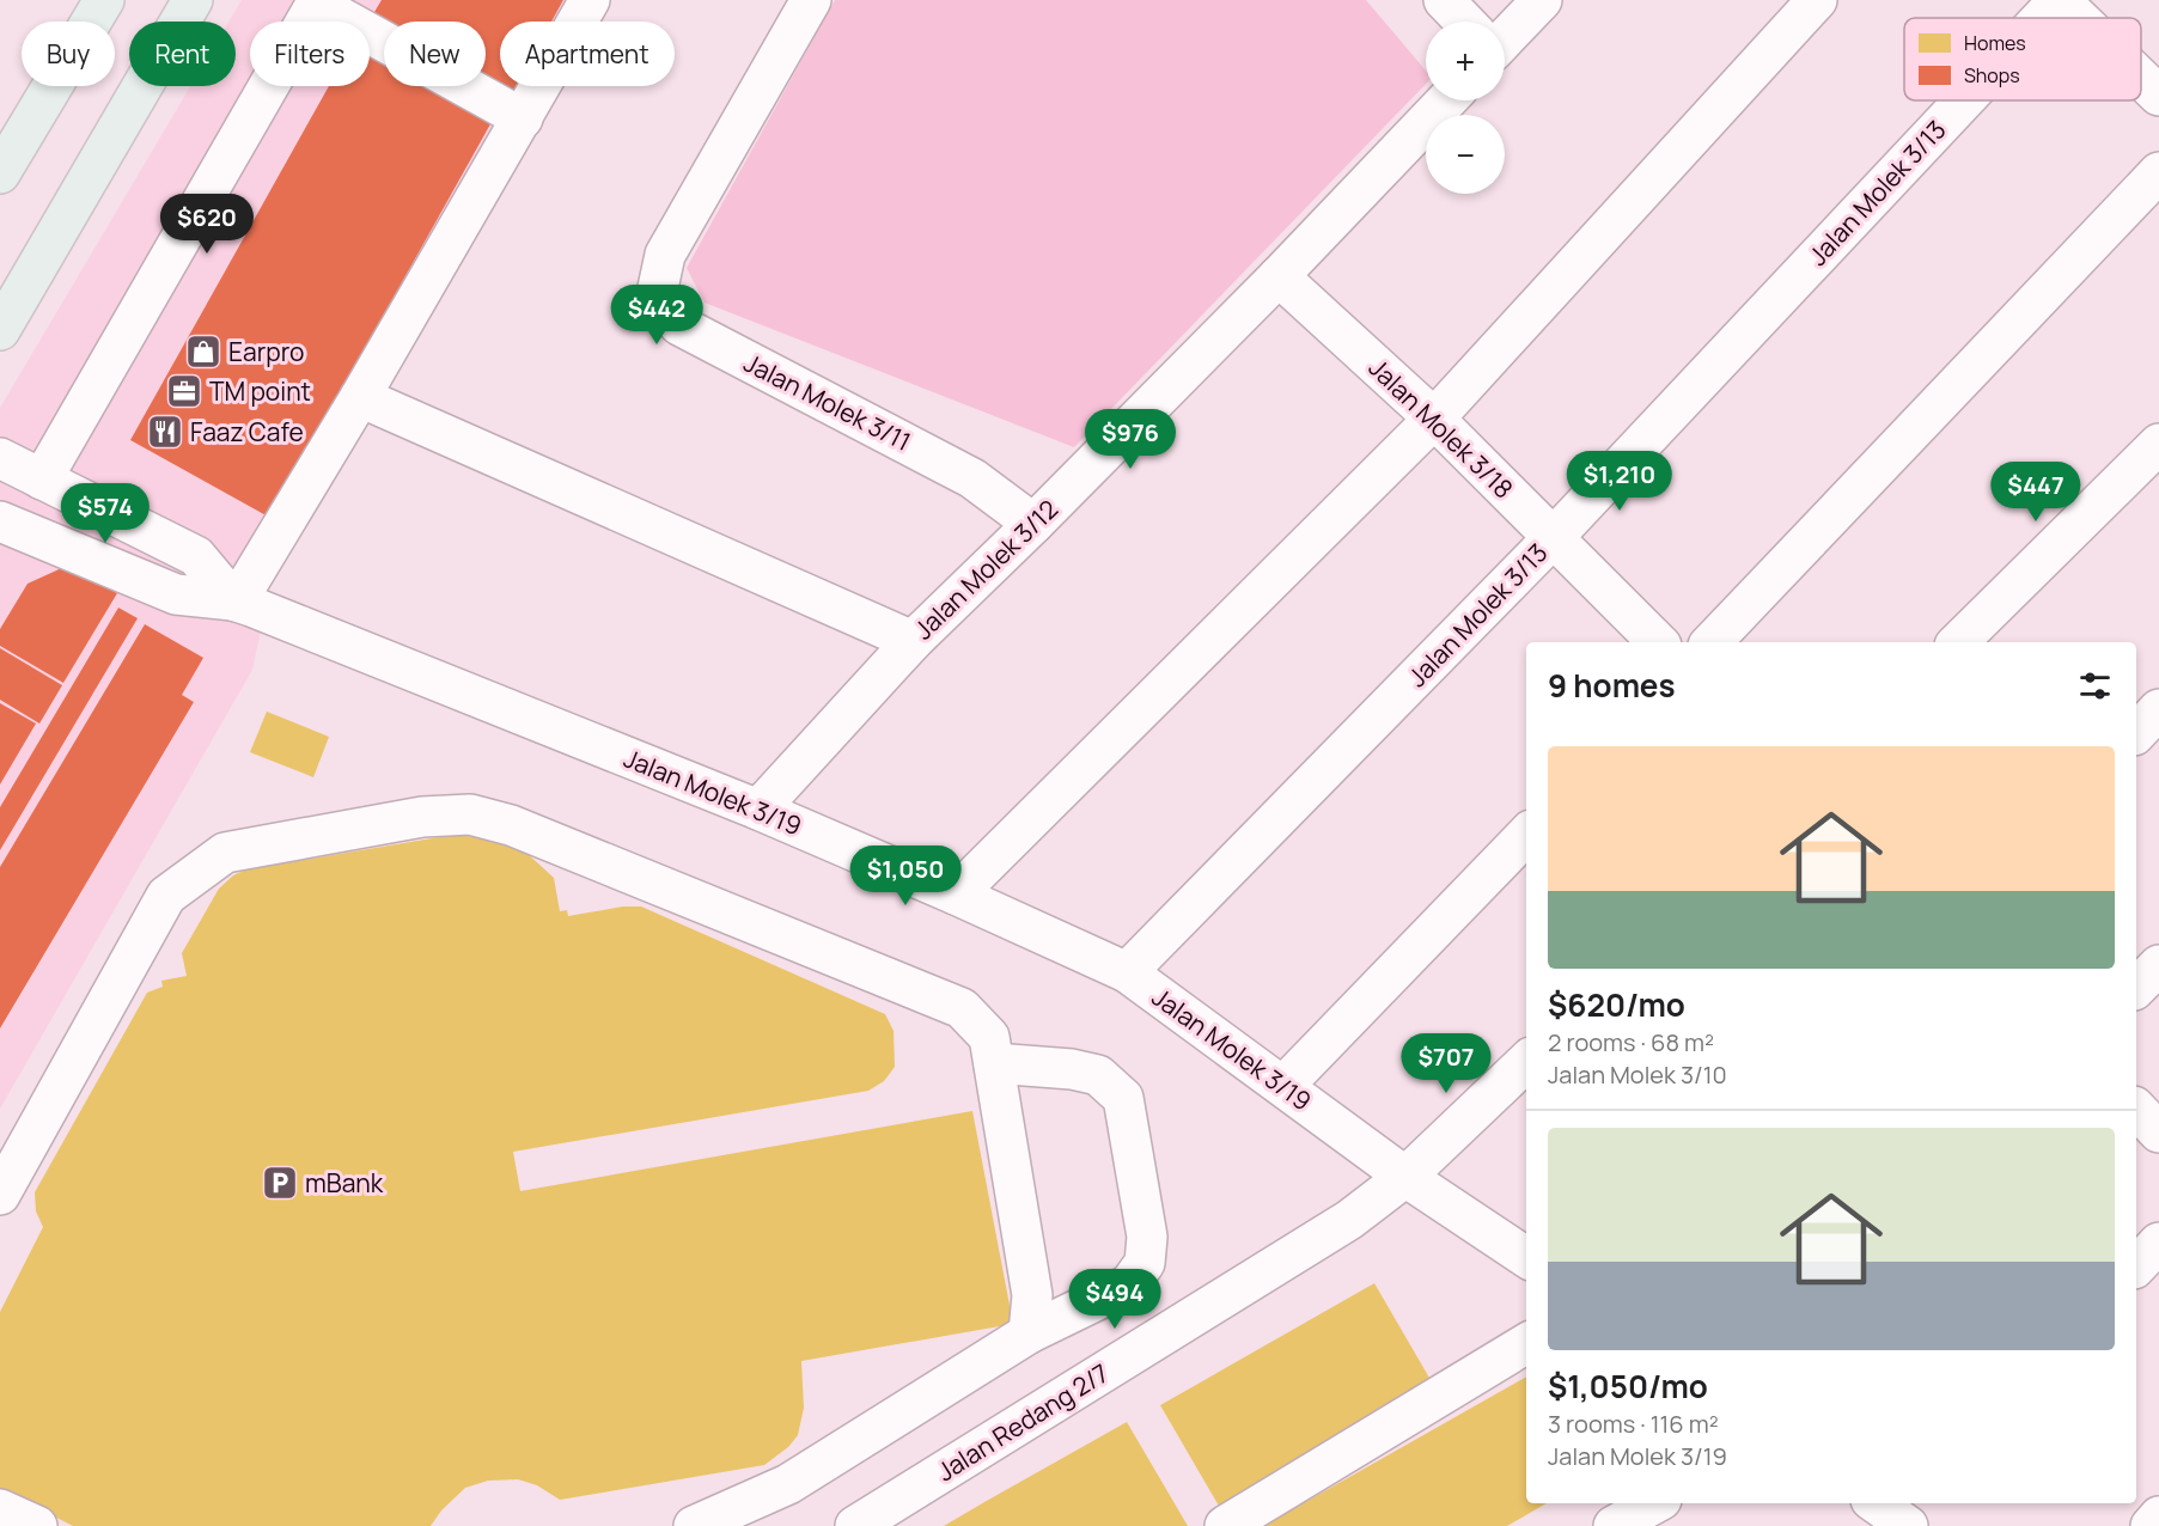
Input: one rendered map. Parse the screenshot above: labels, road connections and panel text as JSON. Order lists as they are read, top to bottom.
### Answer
{
  "streets": {
    "street": [
      "Jalan Molek 3/13",
      "Jalan Molek 3/11",
      "Jalan Molek 3/18",
      "Jalan Molek 3/12",
      "Jalan Molek 3/19",
      "Jalan Redang 2/7"
    ]
  },
  "crossings": [
    ["Jalan Molek 3/13", "Jalan Molek 3/18"],
    ["Jalan Molek 3/13", "Jalan Molek 3/19"],
    ["Jalan Molek 3/11", "Jalan Molek 3/12"],
    ["Jalan Molek 3/18", "Jalan Molek 3/12"],
    ["Jalan Molek 3/12", "Jalan Molek 3/19"],
    ["Jalan Molek 3/19", "Jalan Redang 2/7"]
  ],
  "places": {
    "shop": ["Earpro"],
    "office": ["TM point"],
    "restaurant": ["Faaz Cafe"],
    "parking": ["mBank"]
  },
  "legend": ["Homes", "Shops"],
  "page": {
    "map_buttons": ["+", "−"],
    "chip": [
      "Buy",
      "Rent",
      "Filters",
      "New",
      "Apartment"
    ],
    "price": [
      "$620",
      "$442",
      "$976",
      "$1,210",
      "$447",
      "$574",
      "$1,050",
      "$707",
      "$494"
    ],
    "heading": "9 homes",
    "list": [
      {
        "name": "$620/mo",
        "note": "2 rooms · 68 m² · Jalan Molek 3/10"
      },
      {
        "name": "$1,050/mo",
        "note": "3 rooms · 116 m² · Jalan Molek 3/19"
      }
    ]
  }
}
